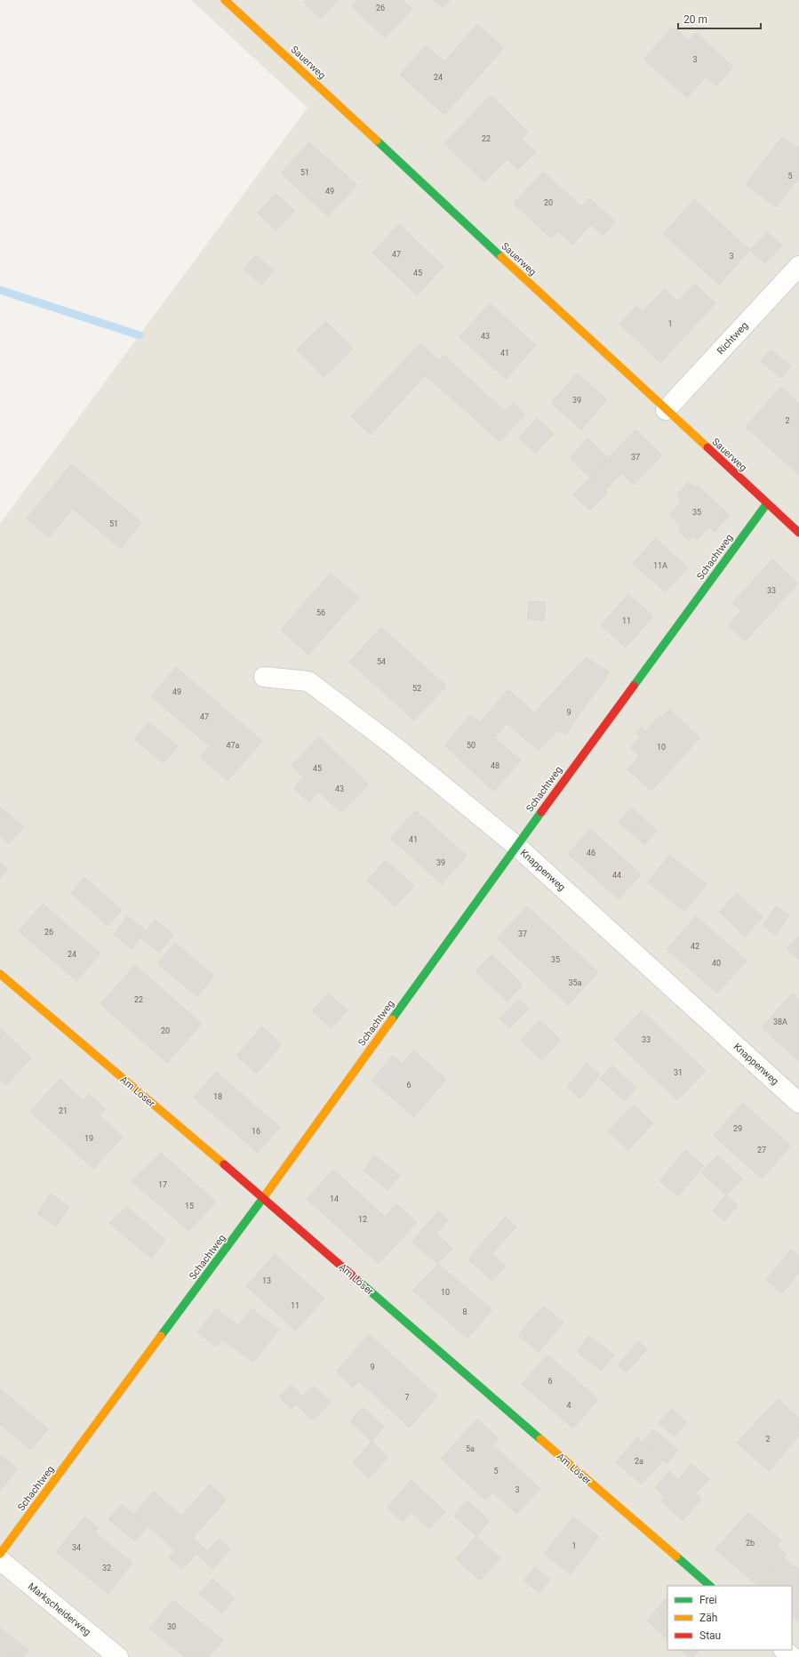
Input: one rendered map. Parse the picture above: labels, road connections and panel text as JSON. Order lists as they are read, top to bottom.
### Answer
{
  "streets": {
    "street": [
      "Sauerweg",
      "Richtweg",
      "Schachtweg",
      "Knappenweg",
      "Am Löser",
      "Markscheiderweg"
    ]
  },
  "crossings": [
    ["Sauerweg", "Richtweg"],
    ["Sauerweg", "Schachtweg"],
    ["Schachtweg", "Knappenweg"],
    ["Schachtweg", "Am Löser"]
  ],
  "house_numbers": [
    "26",
    "3",
    "24",
    "22",
    "51",
    "5",
    "49",
    "20",
    "47",
    "3",
    "45",
    "1",
    "43",
    "41",
    "39",
    "2",
    "37",
    "35",
    "51",
    "11A",
    "33",
    "56",
    "11",
    "54",
    "52",
    "49",
    "9",
    "47",
    "47a",
    "50",
    "10",
    "48",
    "45",
    "43",
    "41",
    "46",
    "39",
    "44",
    "26",
    "37",
    "42",
    "24",
    "35",
    "40",
    "35a",
    "22",
    "38A",
    "20",
    "33",
    "31",
    "6",
    "18",
    "21",
    "29",
    "16",
    "19",
    "27",
    "17",
    "14",
    "15",
    "12",
    "13",
    "10",
    "11",
    "8",
    "9",
    "6",
    "7",
    "4",
    "2",
    "5a",
    "2a",
    "5",
    "3",
    "2b",
    "1",
    "34",
    "32",
    "30"
  ],
  "legend": ["Frei", "Zäh", "Stau"],
  "scale_bar": "20 m"
}
